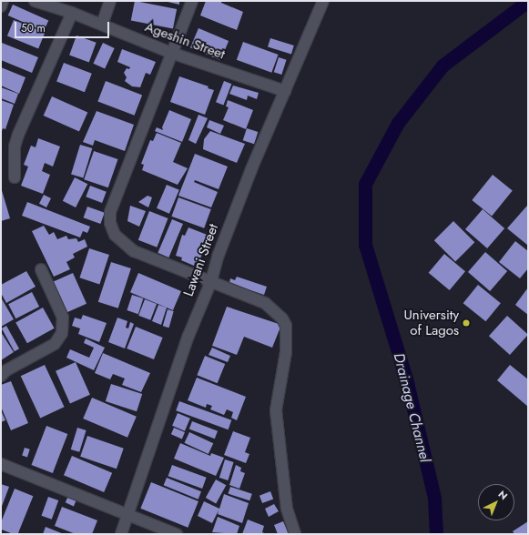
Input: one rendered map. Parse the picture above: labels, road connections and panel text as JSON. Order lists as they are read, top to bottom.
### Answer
{
  "streets": {
    "street": ["Ageshin Street", "Lawani Street"]
  },
  "crossings": [
    ["Ageshin Street", "Lawani Street"]
  ],
  "water": ["Drainage Channel"],
  "places": ["University of Lagos"],
  "scale_bar": "50 m",
  "north": "top right"
}
